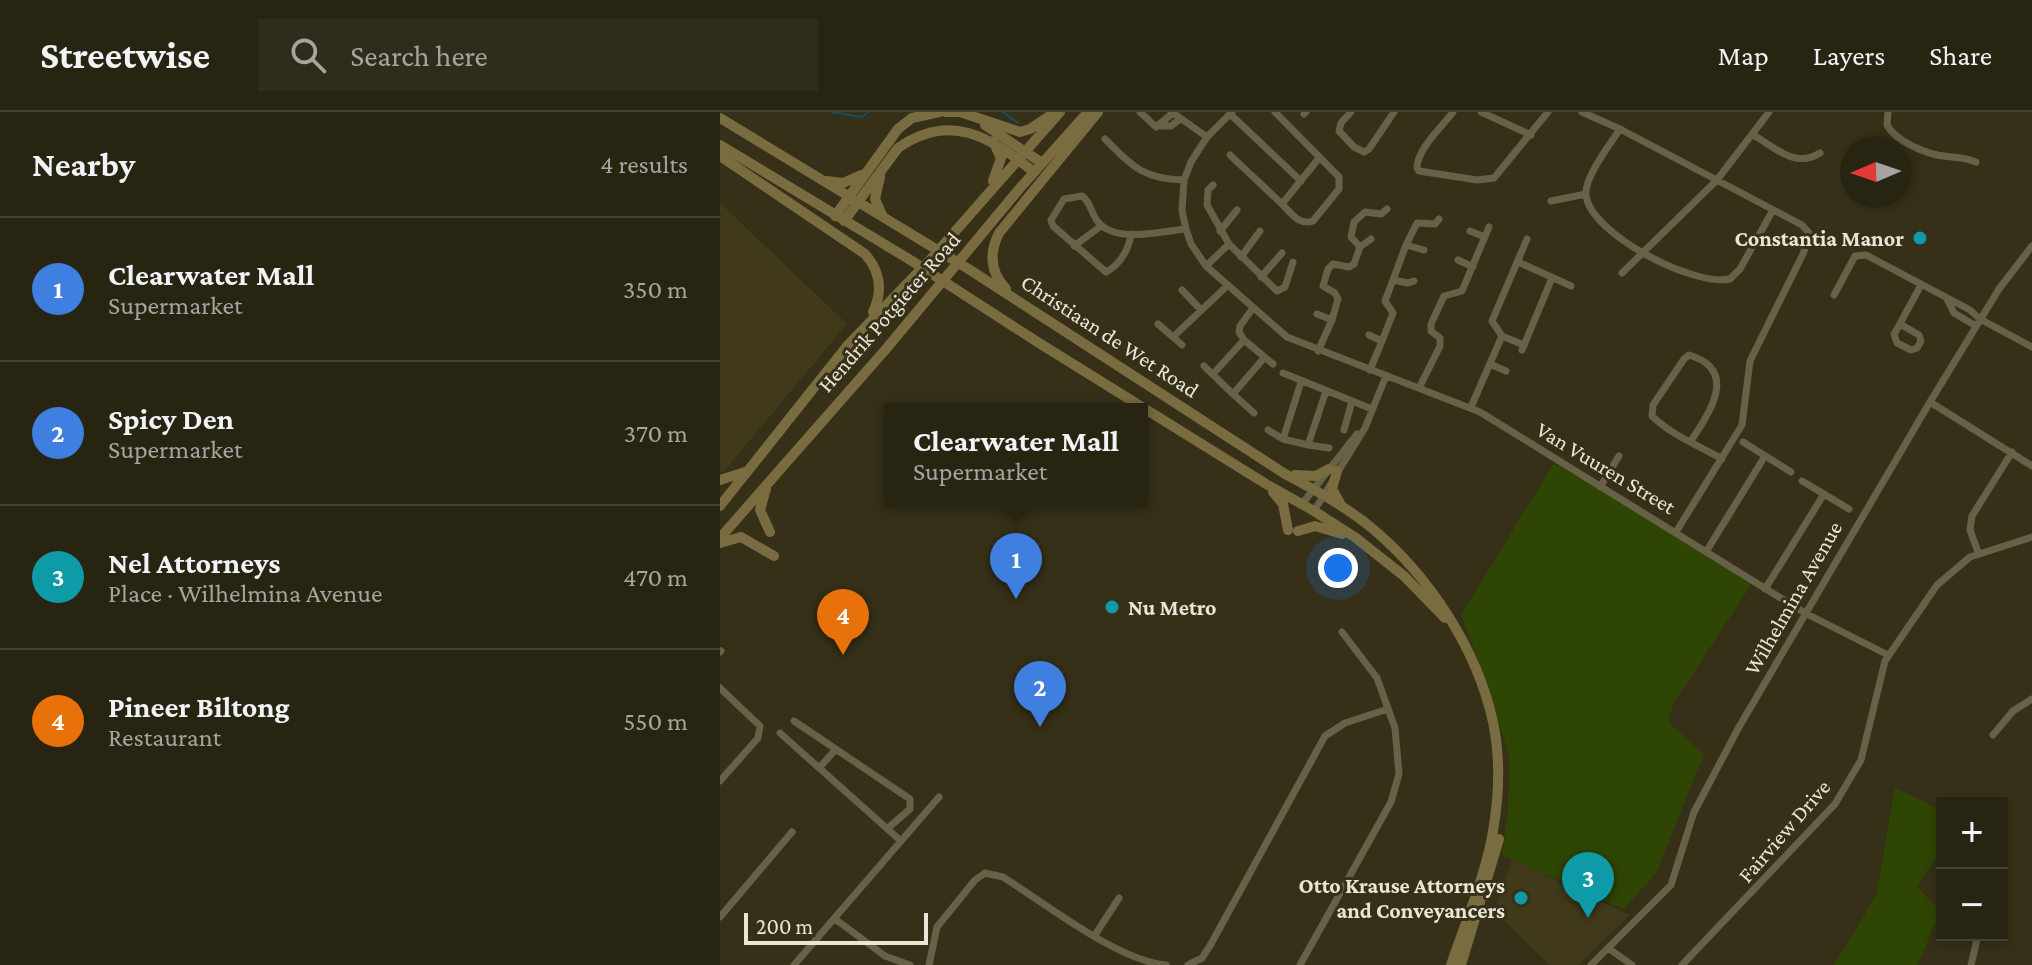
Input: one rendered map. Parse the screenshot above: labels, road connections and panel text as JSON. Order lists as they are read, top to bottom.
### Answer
{
  "streets": {
    "main road": ["Hendrik Potgieter Road", "Christiaan de Wet Road"],
    "street": ["Van Vuuren Street", "Wilhelmina Avenue", "Fairview Drive"]
  },
  "crossings": [
    ["Van Vuuren Street", "Wilhelmina Avenue"],
    ["Van Vuuren Street", "Fairview Drive"]
  ],
  "places": ["Constantia Manor", "Nu Metro", "Otto Krause Attorneys and Conveyancers"],
  "scale_bar": "200 m",
  "north": "left",
  "page": {
    "header": "Streetwise",
    "search": "Search here",
    "nav": ["Map", "Layers", "Share"],
    "heading": ["Nearby", "4 results"],
    "list": [
      {
        "mark": "1",
        "name": "Clearwater Mall",
        "note": "Supermarket",
        "value": "350 m"
      },
      {
        "mark": "2",
        "name": "Spicy Den",
        "note": "Supermarket",
        "value": "370 m"
      },
      {
        "mark": "3",
        "name": "Nel Attorneys",
        "note": "Place · Wilhelmina Avenue",
        "value": "470 m"
      },
      {
        "mark": "4",
        "name": "Pineer Biltong",
        "note": "Restaurant",
        "value": "550 m"
      }
    ],
    "popup": ["Clearwater Mall", "Supermarket"],
    "pins": [
      "1",
      "4",
      "2",
      "3"
    ],
    "map_buttons": ["+", "−"],
    "scale": "200 m"
  }
}
